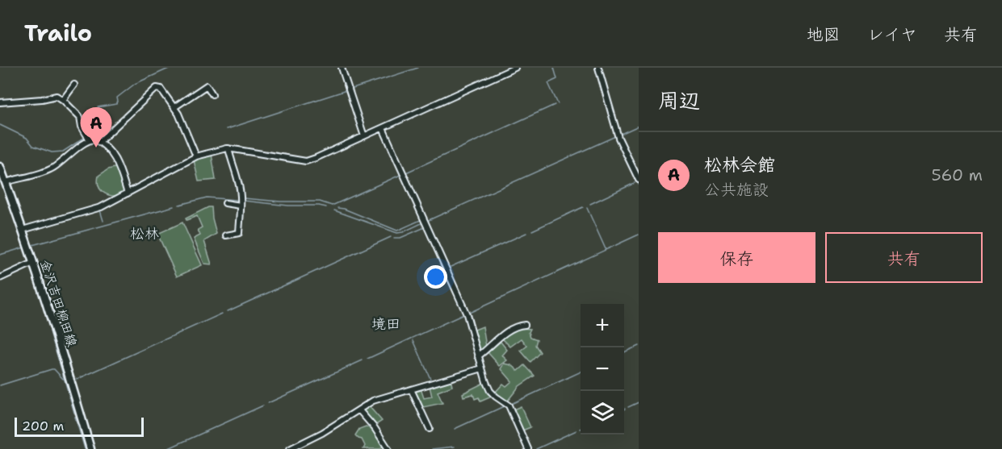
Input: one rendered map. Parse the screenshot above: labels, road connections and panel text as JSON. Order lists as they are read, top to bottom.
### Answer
{
  "streets": {
    "main road": ["金沢吉田柳田線"]
  },
  "districts": ["松林", "境田"],
  "scale_bar": "200 m",
  "page": {
    "header": "Trailo",
    "nav": ["地図", "レイヤ", "共有"],
    "heading": "周辺",
    "pins": "A",
    "list": [
      {
        "mark": "A",
        "name": "松林会館",
        "note": "公共施設",
        "value": "560 m"
      }
    ],
    "buttons": ["保存", "共有"],
    "map_buttons": ["+", "−"],
    "scale": "200 m"
  }
}
